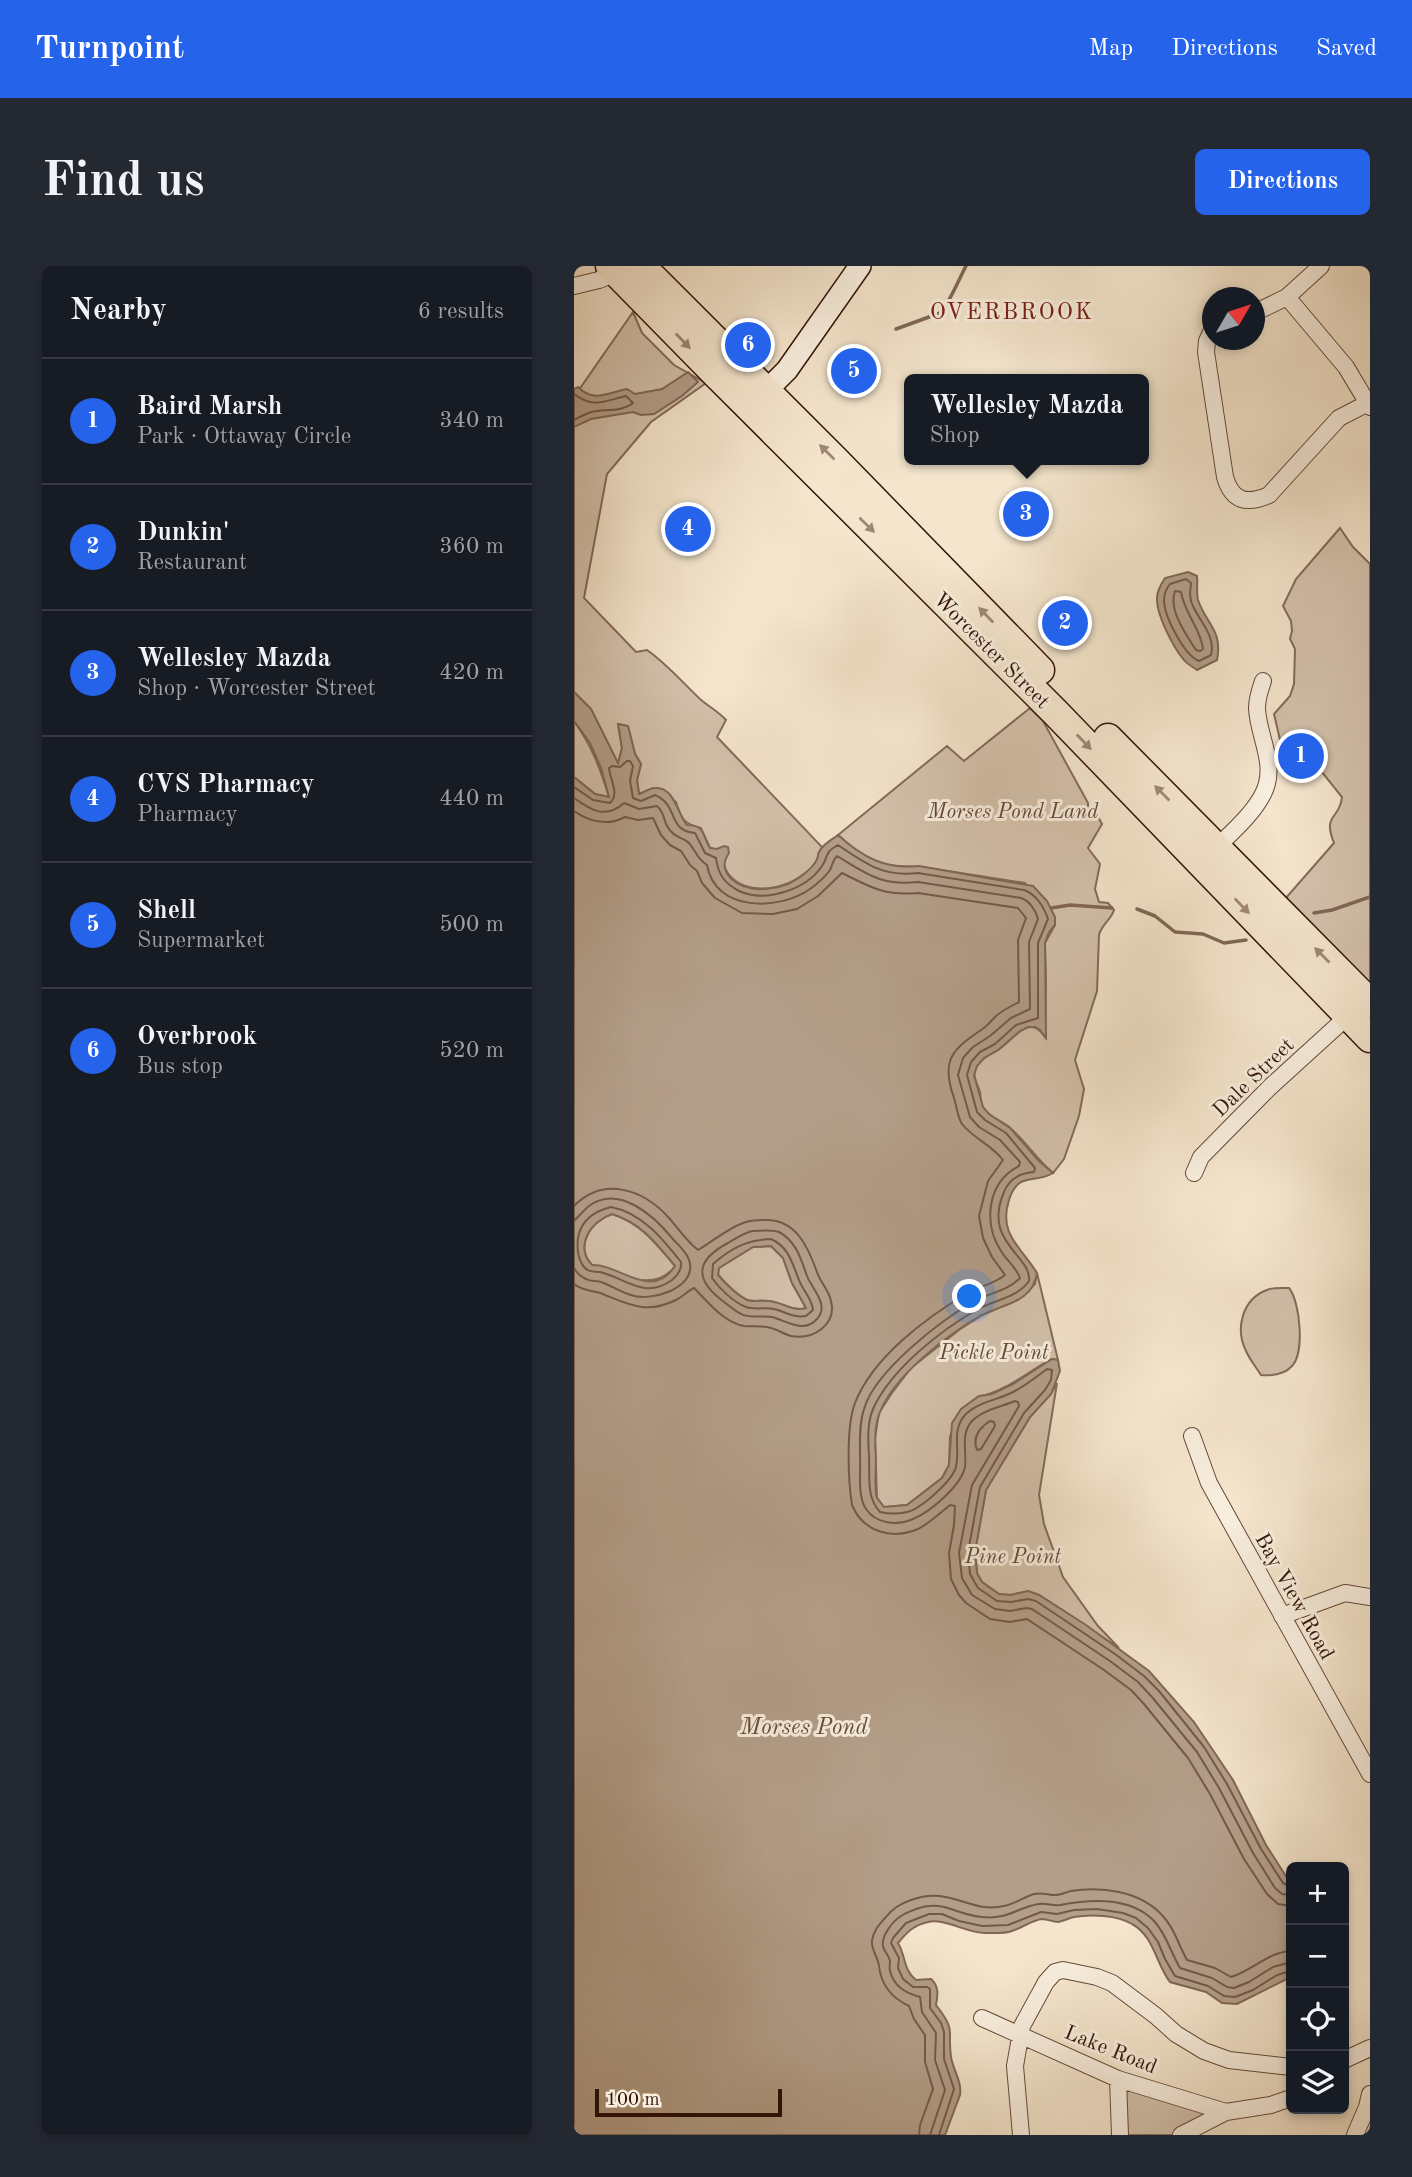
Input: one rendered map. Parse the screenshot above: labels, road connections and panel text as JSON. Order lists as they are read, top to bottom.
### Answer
{
  "streets": {
    "highway": ["Worcester Street"],
    "street": ["Dale Street", "Bay View Road", "Lake Road"]
  },
  "crossings": [
    ["Worcester Street", "Dale Street"]
  ],
  "districts": ["OVERBROOK"],
  "water": ["Morses Pond"],
  "parks": ["Morses Pond Land", "Pickle Point", "Pine Point"],
  "scale_bar": "100 m",
  "north": "top right",
  "page": {
    "header": "Turnpoint",
    "nav": ["Map", "Directions", "Saved"],
    "buttons": "Directions",
    "title": "Find us",
    "heading": ["Nearby", "6 results"],
    "pins": [
      "6",
      "5",
      "3",
      "4",
      "2",
      "1"
    ],
    "list": [
      {
        "mark": "1",
        "name": "Baird Marsh",
        "note": "Park · Ottaway Circle",
        "value": "340 m"
      },
      {
        "mark": "2",
        "name": "Dunkin'",
        "note": "Restaurant",
        "value": "360 m"
      },
      {
        "mark": "3",
        "name": "Wellesley Mazda",
        "note": "Shop · Worcester Street",
        "value": "420 m"
      },
      {
        "mark": "4",
        "name": "CVS Pharmacy",
        "note": "Pharmacy",
        "value": "440 m"
      },
      {
        "mark": "5",
        "name": "Shell",
        "note": "Supermarket",
        "value": "500 m"
      },
      {
        "mark": "6",
        "name": "Overbrook",
        "note": "Bus stop",
        "value": "520 m"
      }
    ],
    "popup": ["Wellesley Mazda", "Shop"],
    "map_buttons": ["+", "−"],
    "scale": "100 m"
  }
}
